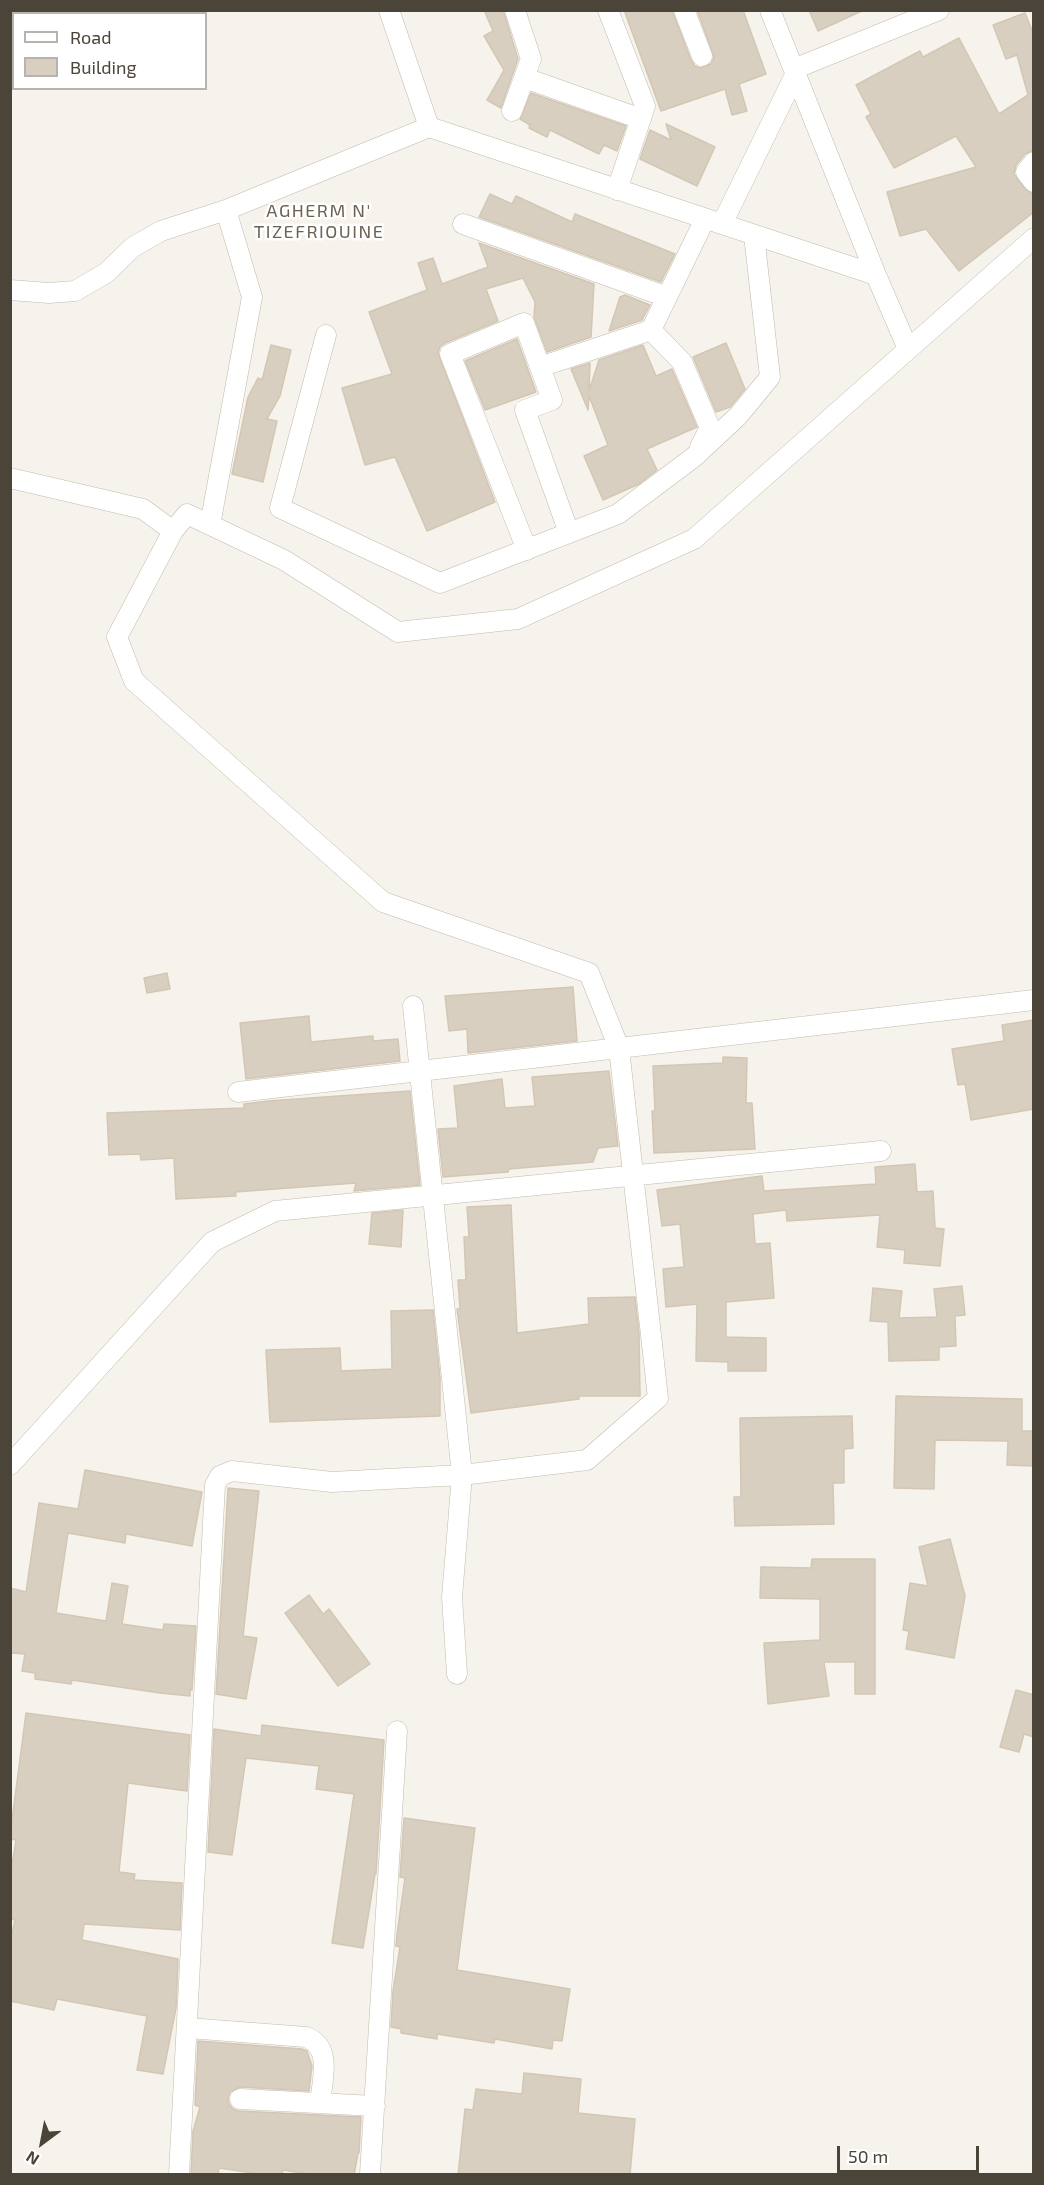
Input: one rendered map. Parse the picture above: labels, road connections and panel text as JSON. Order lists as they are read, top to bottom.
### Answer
{
  "districts": ["AGHERM N' TIZEFRIOUINE"],
  "legend": ["Road", "Building"],
  "scale_bar": "50 m",
  "north": "bottom left"
}
